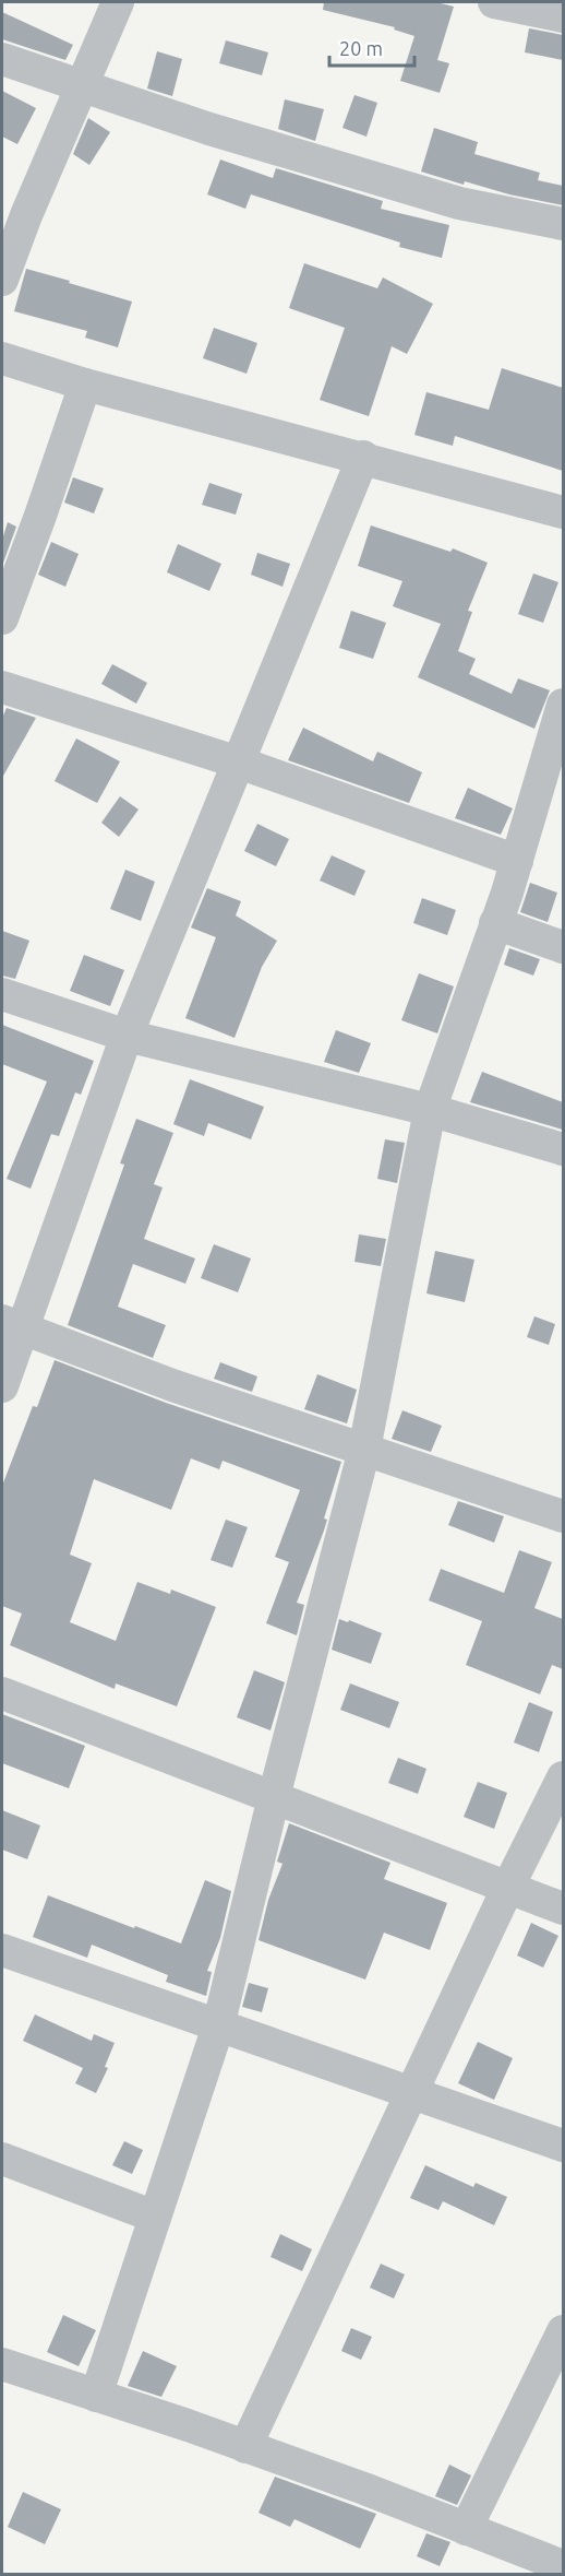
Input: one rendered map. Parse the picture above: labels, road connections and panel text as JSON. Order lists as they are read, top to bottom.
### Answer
{
  "scale_bar": "20 m"
}
